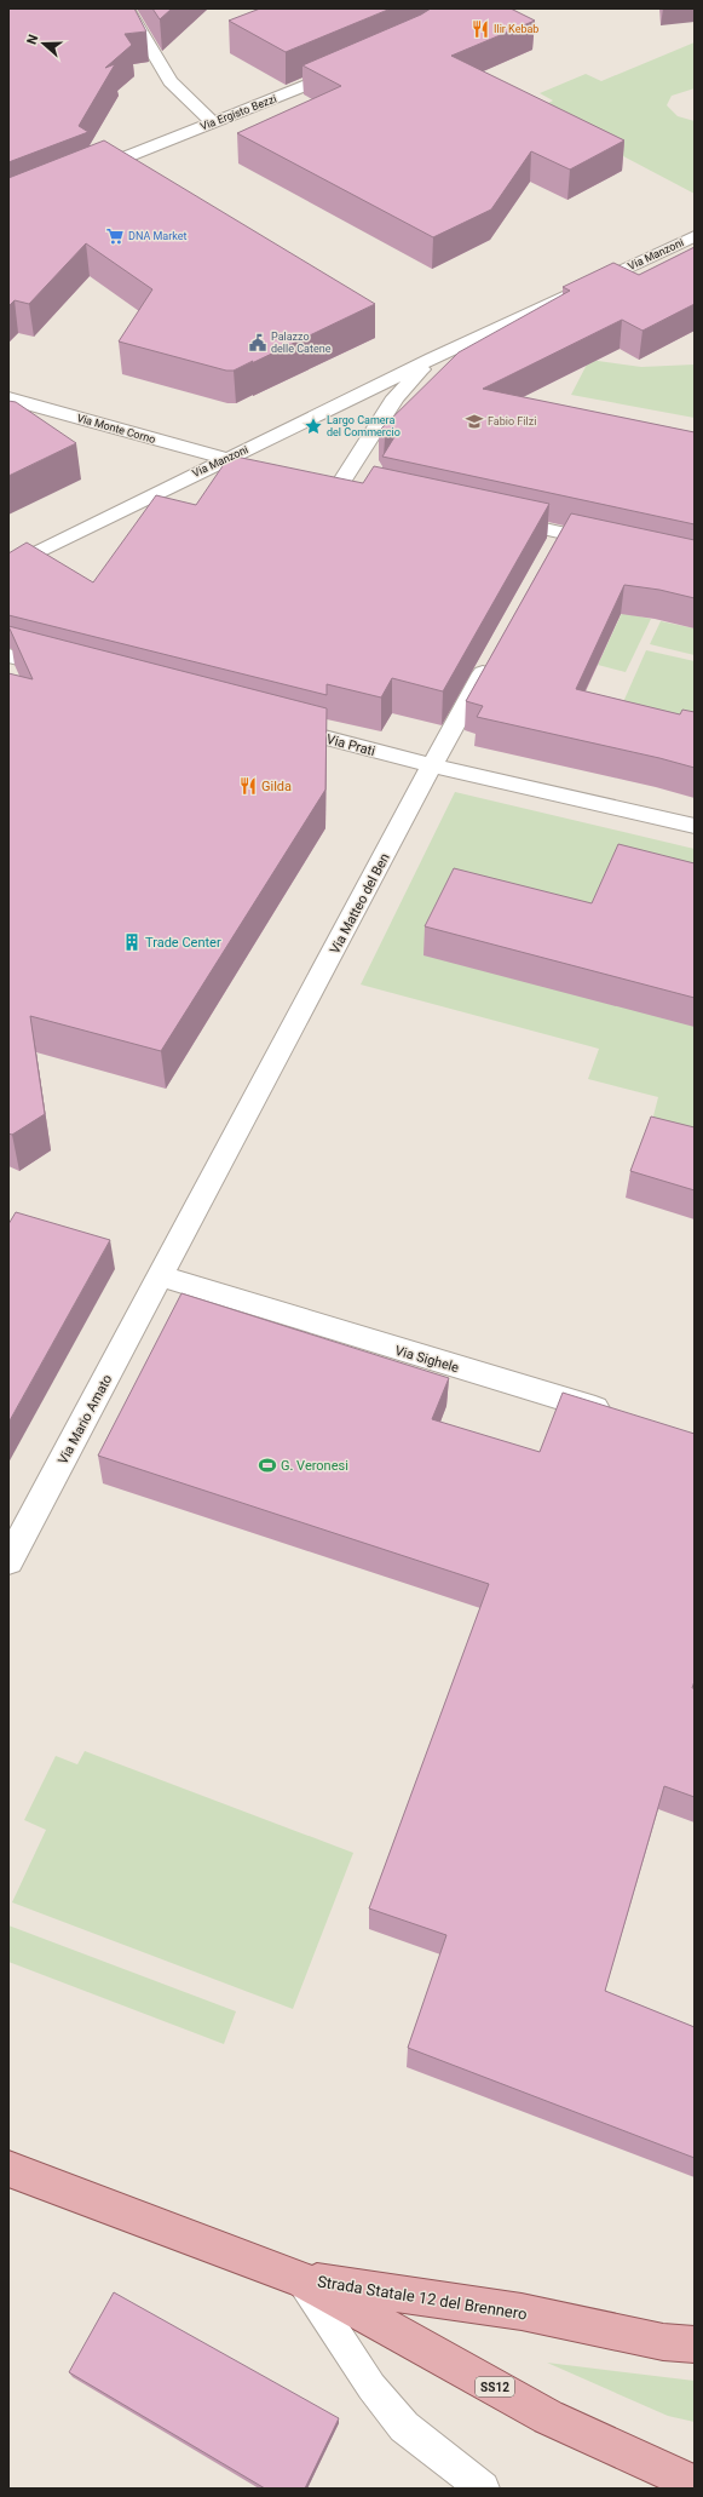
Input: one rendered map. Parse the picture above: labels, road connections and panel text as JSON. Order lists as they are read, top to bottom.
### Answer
{
  "streets": {
    "main road": ["Strada Statale 12 del Brennero", "SS12"],
    "street": [
      "Via Ergisto Bezzi",
      "Via Manzoni",
      "Via Monte Corno",
      "Via Prati",
      "Via Matteo del Ben",
      "Via Sighele",
      "Via Mario Amato"
    ]
  },
  "crossings": [
    ["Via Manzoni", "Via Monte Corno"],
    ["Via Prati", "Via Matteo del Ben"],
    ["Via Matteo del Ben", "Via Sighele"],
    ["Via Matteo del Ben", "Via Mario Amato"],
    ["Via Sighele", "Via Mario Amato"],
    ["Strada Statale 12 del Brennero", "SS12"]
  ],
  "places": {
    "restaurant": ["Ilir Kebab", "Gilda"],
    "supermarket": ["DNA Market"],
    "public building": ["Palazzo delle Catene"],
    "school or university": ["Fabio Filzi"],
    "place": ["Largo Camera del Commercio"],
    "building": ["Trade Center"],
    "sports": ["G. Veronesi"]
  },
  "north": "left"
}
